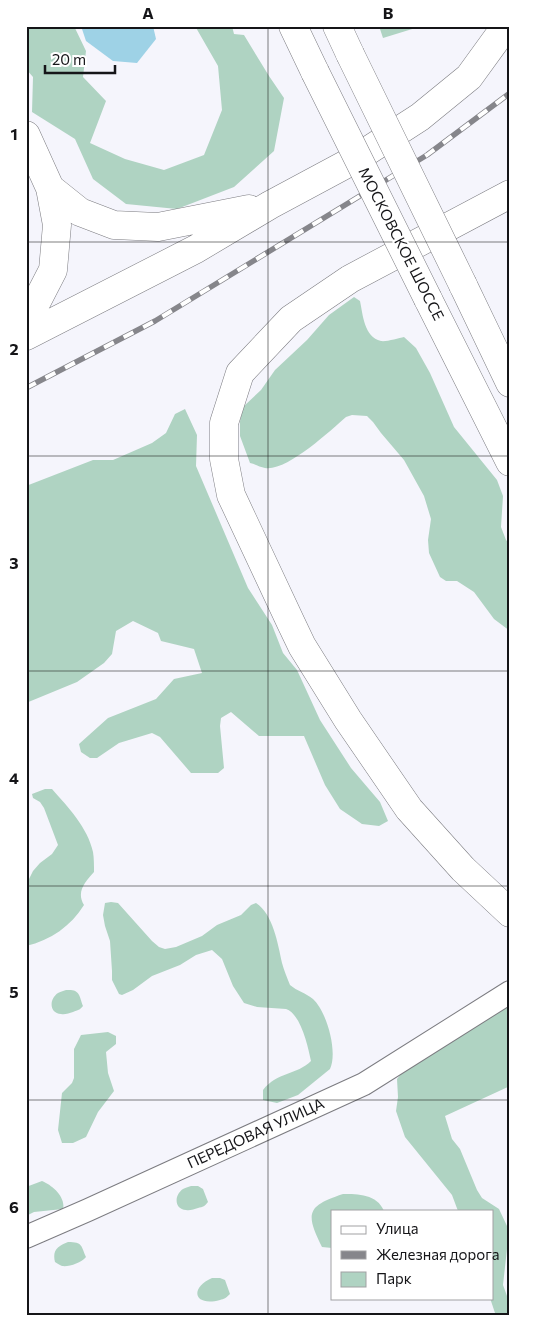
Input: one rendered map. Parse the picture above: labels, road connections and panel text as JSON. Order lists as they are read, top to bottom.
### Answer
{
  "streets": {
    "main road": ["МОСКОВСКОЕ ШОССЕ"],
    "street": ["ПЕРЕДОВАЯ УЛИЦА"]
  },
  "legend": ["Улица", "Железная дорога", "Парк"],
  "scale_bar": "20 m",
  "grid": {
    "columns": ["A", "B"],
    "rows": [
      "1",
      "2",
      "3",
      "4",
      "5",
      "6"
    ]
  }
}
